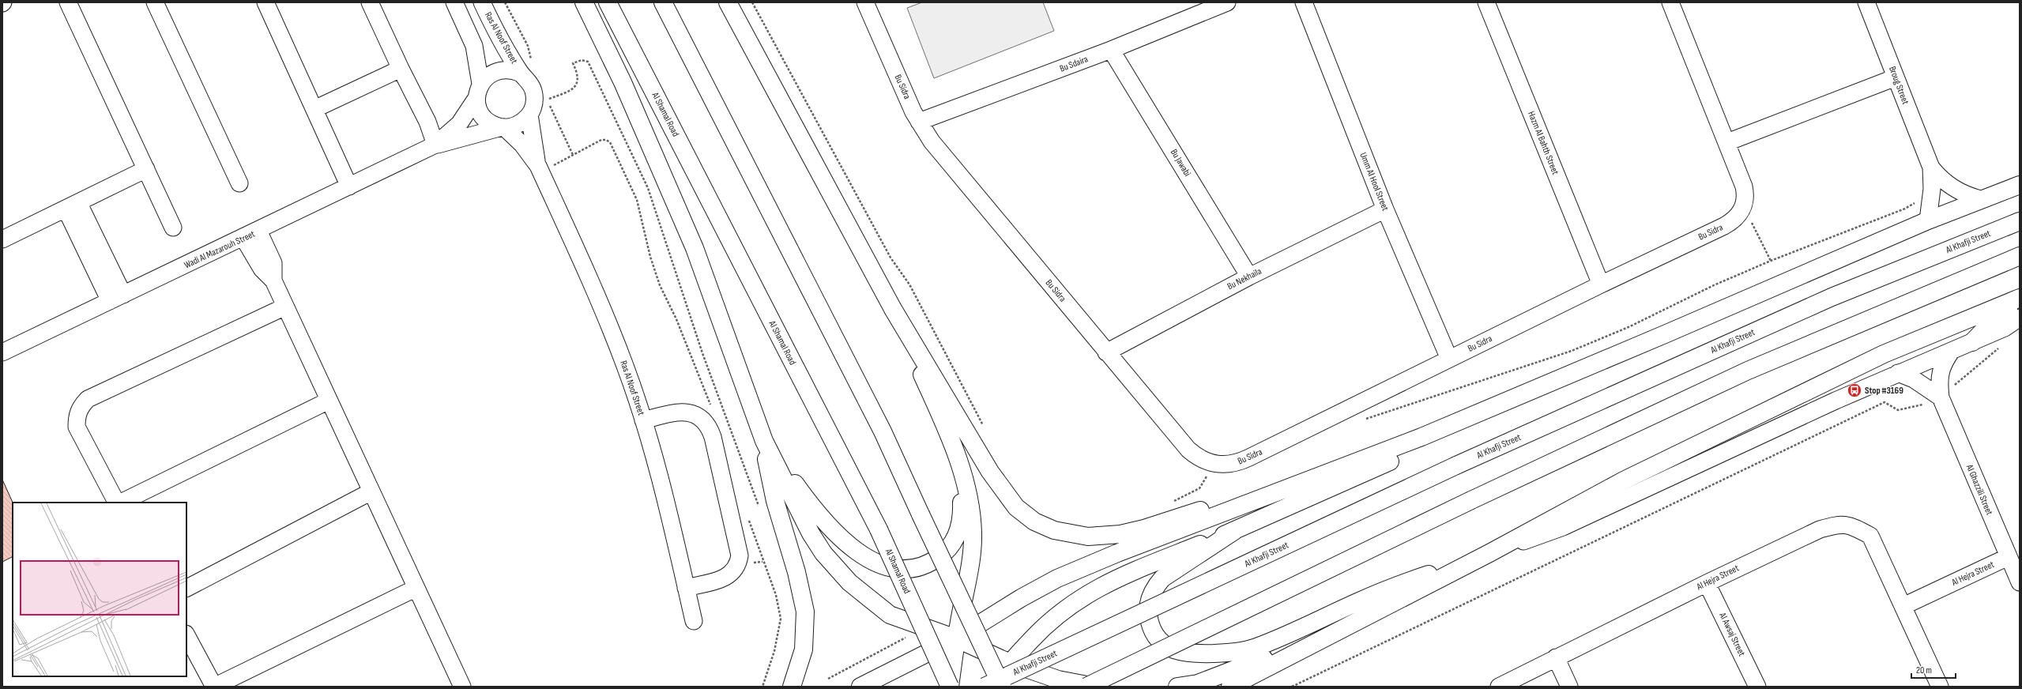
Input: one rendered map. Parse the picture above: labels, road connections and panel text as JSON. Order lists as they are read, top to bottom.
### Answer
{
  "streets": {
    "highway": ["Al Shamal Road", "Al Khafji Street"],
    "street": [
      "Ras Al Noof Street",
      "Bu Sdaira",
      "Broug Street",
      "Bu Sidra",
      "Hazm Al Bahth Street",
      "Bu Jawabi",
      "Umm Al Hool Street",
      "Wadi Al Mazarouh Street",
      "Bu Nekhaila",
      "Al Ghazzili Street",
      "Al Hejra Street",
      "Al Awsaj Street"
    ]
  },
  "crossings": [
    ["Ras Al Noof Street", "Wadi Al Mazarouh Street"],
    ["Bu Sdaira", "Bu Sidra"],
    ["Bu Sdaira", "Bu Jawabi"],
    ["Bu Sidra", "Hazm Al Bahth Street"],
    ["Bu Sidra", "Umm Al Hool Street"],
    ["Bu Sidra", "Bu Nekhaila"],
    ["Bu Jawabi", "Bu Nekhaila"],
    ["Umm Al Hool Street", "Bu Nekhaila"],
    ["Al Ghazzili Street", "Al Hejra Street"],
    ["Al Hejra Street", "Al Awsaj Street"]
  ],
  "places": {
    "bus stop": ["Stop #3169"]
  },
  "scale_bar": "20 m"
}
